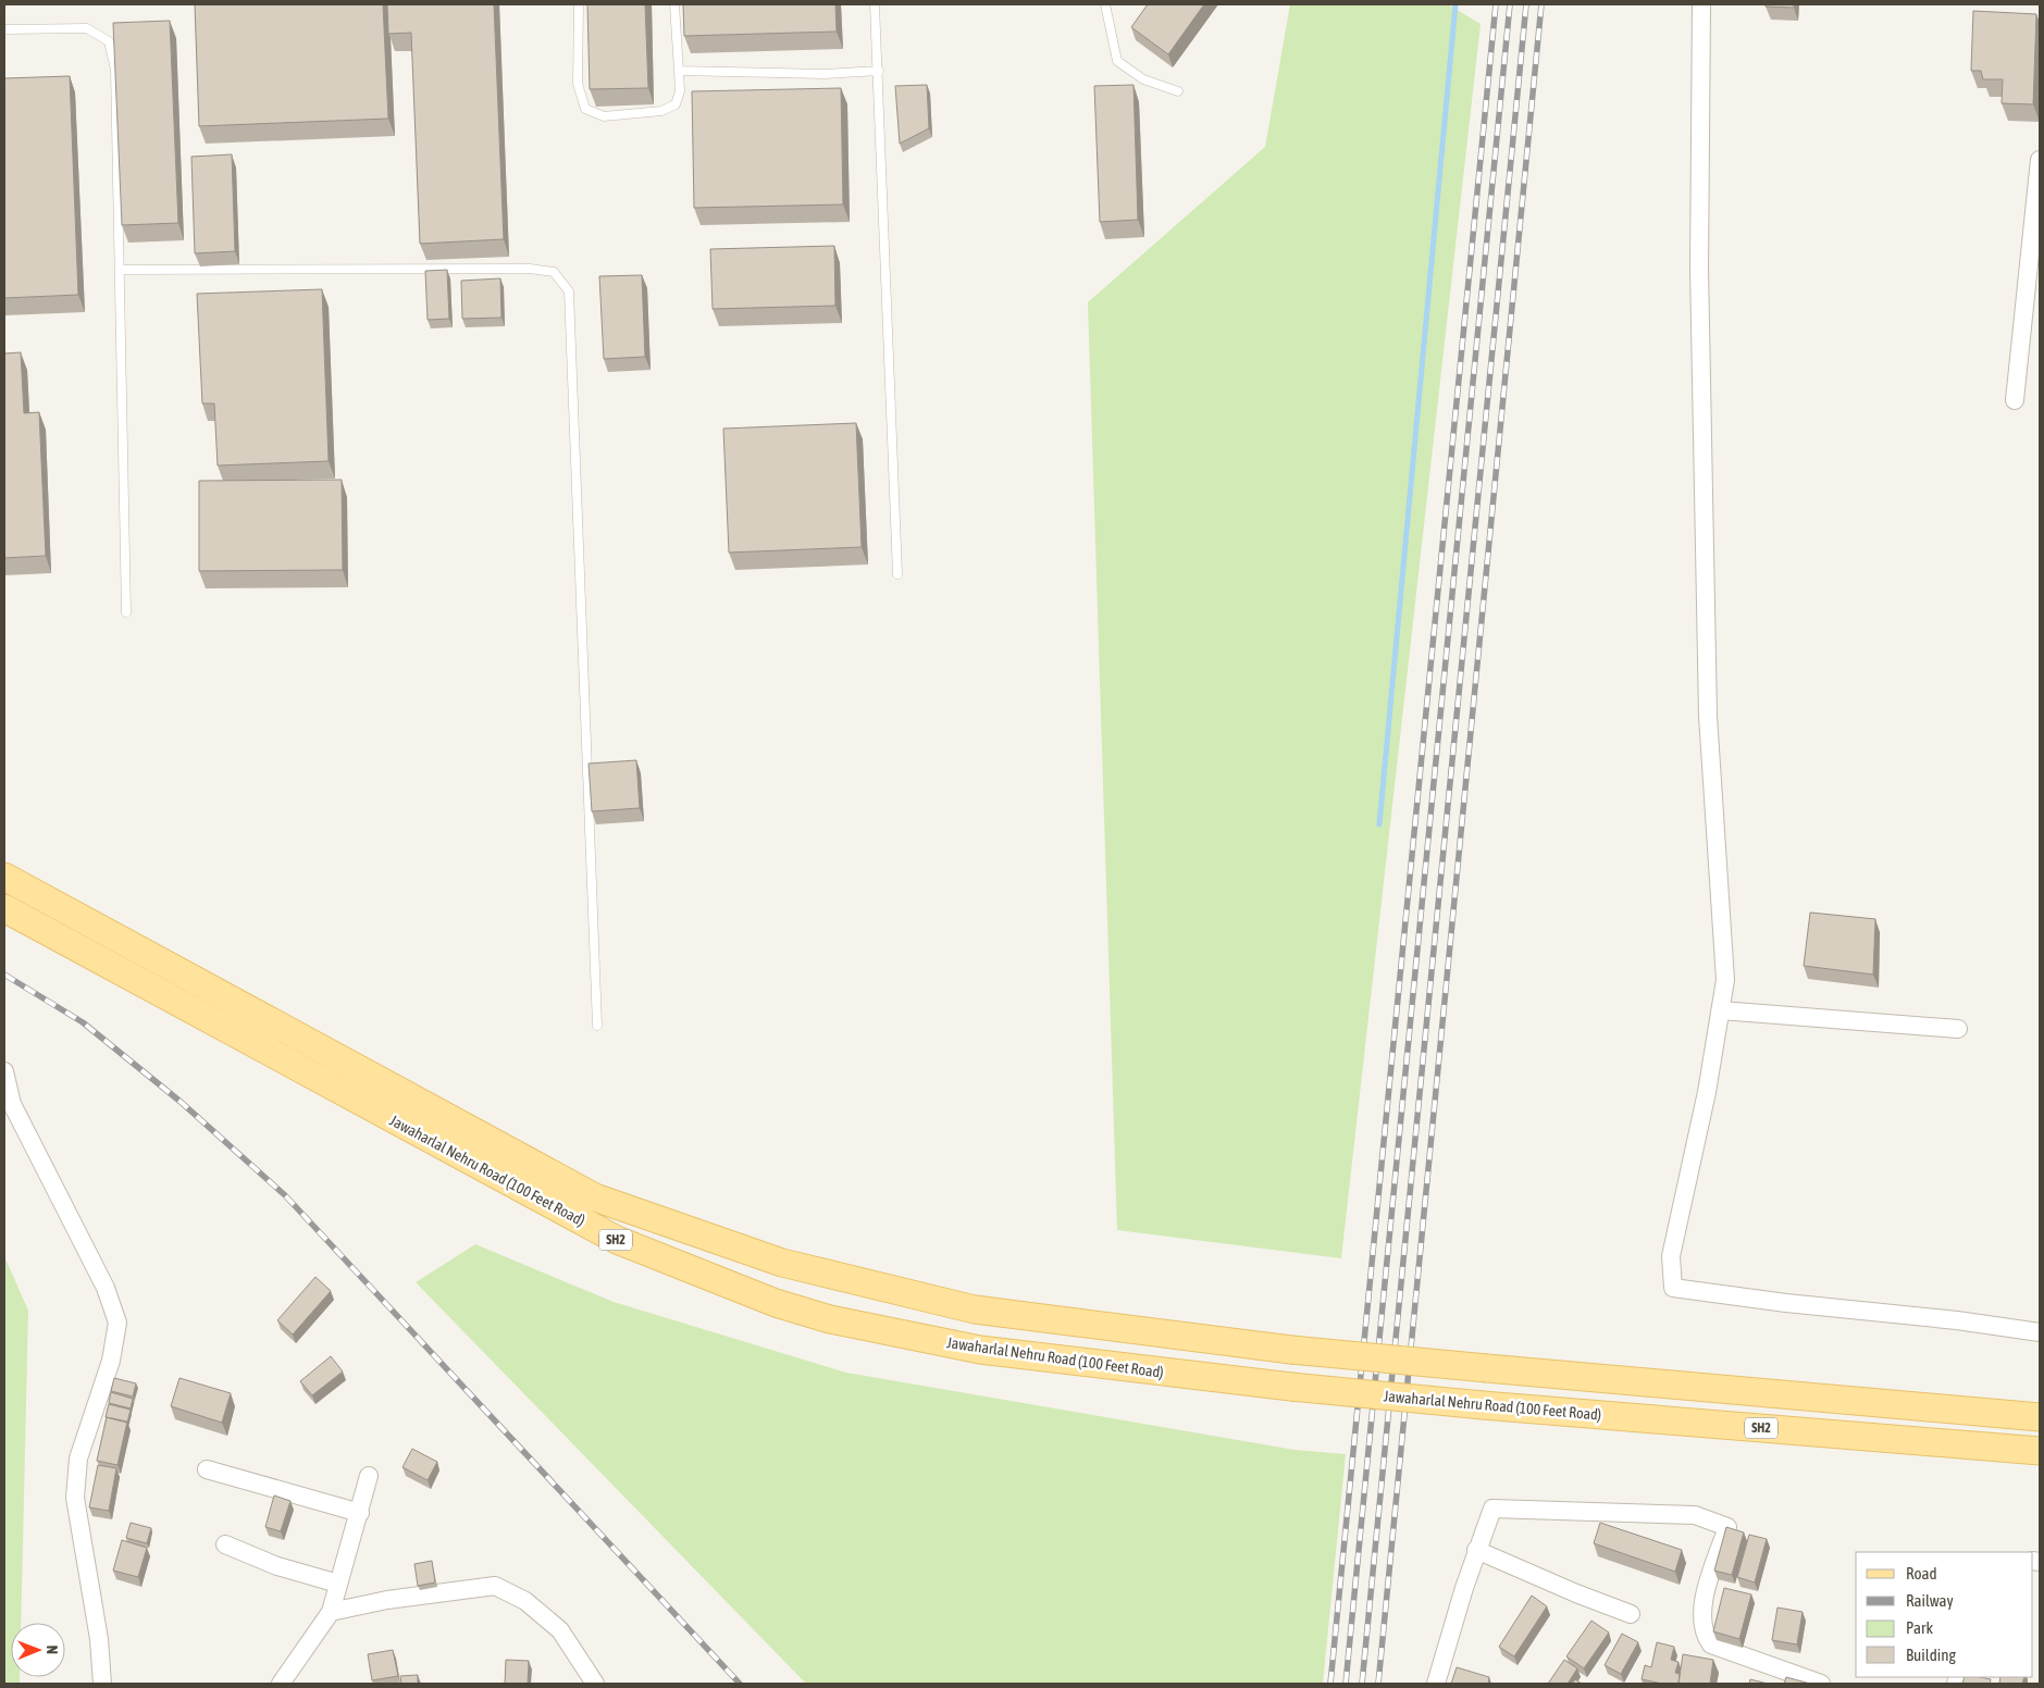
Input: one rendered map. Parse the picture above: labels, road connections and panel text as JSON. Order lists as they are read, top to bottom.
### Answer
{
  "streets": {
    "main road": ["Jawaharlal Nehru Road (100 Feet Road)", "SH2"]
  },
  "legend": [
    "Road",
    "Railway",
    "Park",
    "Building"
  ],
  "north": "right"
}
